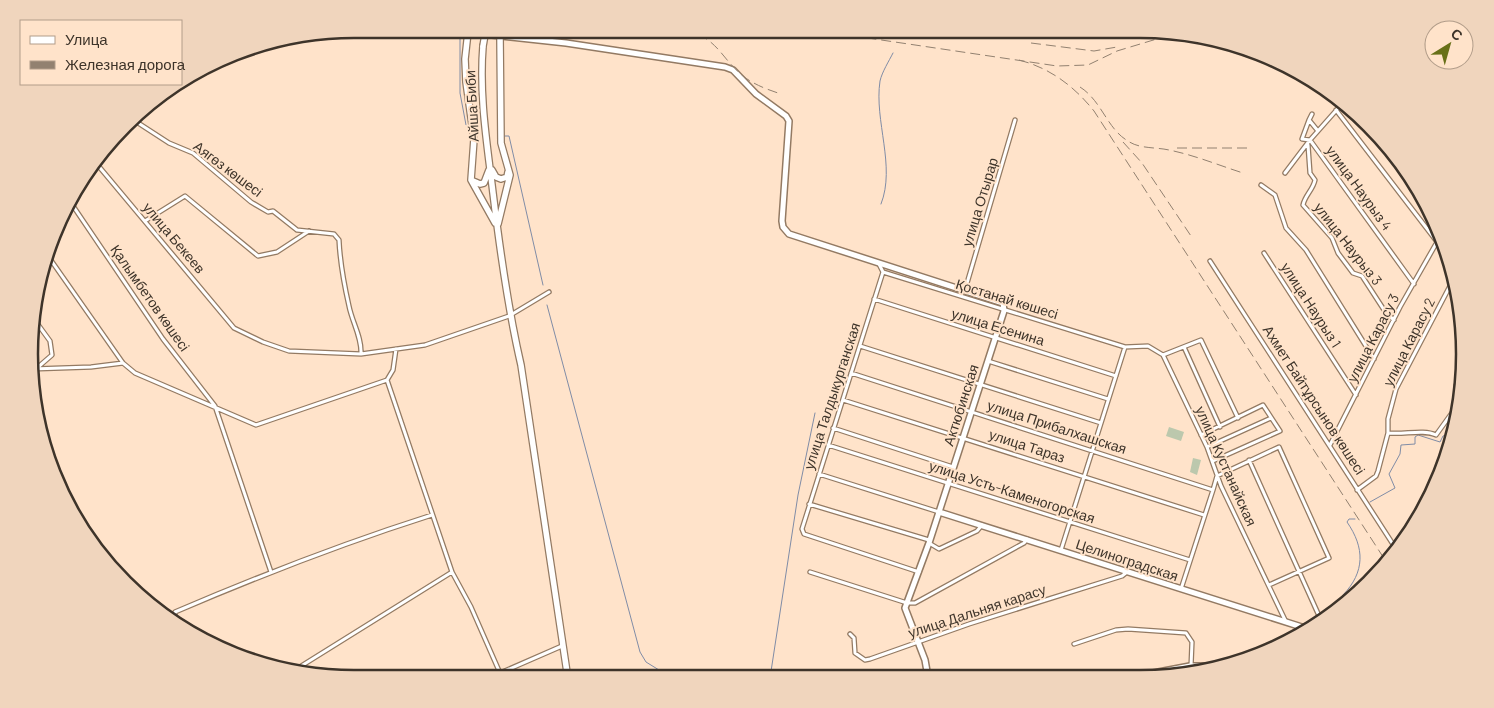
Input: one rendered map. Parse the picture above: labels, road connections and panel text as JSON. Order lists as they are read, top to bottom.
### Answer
{
  "streets": {
    "main road": ["Айша Биби"],
    "street": [
      "Аягөз көшесі",
      "улица Наурыз 4",
      "улица Отырар",
      "улица Бекеев",
      "улица Наурыз 3",
      "Қалымбетов көшесі",
      "Қостанай көшесі",
      "улица Наурыз 1",
      "улица Есенина",
      "улица Карасу 3",
      "улица Карасу 2",
      "улица Талдыкурганская",
      "Ахмет Байтұрсынов көшесі",
      "Актюбинская",
      "улица Прибалхашская",
      "улица Тараз",
      "улица Кустанайская",
      "улица Усть-Каменогорская",
      "Целиноградская",
      "улица Дальняя карасу"
    ]
  },
  "crossings": [
    ["Аягөз көшесі", "улица Бекеев"],
    ["улица Наурыз 4", "улица Наурыз 3"],
    ["улица Наурыз 4", "улица Карасу 3"],
    ["улица Наурыз 3", "улица Карасу 3"],
    ["Қостанай көшесі", "улица Талдыкурганская"],
    ["Қостанай көшесі", "Актюбинская"],
    ["улица Наурыз 1", "улица Карасу 3"],
    ["улица Есенина", "улица Талдыкурганская"],
    ["улица Есенина", "Актюбинская"],
    ["улица Карасу 3", "Ахмет Байтұрсынов көшесі"],
    ["улица Карасу 2", "Ахмет Байтұрсынов көшесі"],
    ["улица Талдыкурганская", "Актюбинская"],
    ["улица Талдыкурганская", "улица Прибалхашская"],
    ["улица Талдыкурганская", "улица Тараз"],
    ["улица Талдыкурганская", "улица Усть-Каменогорская"],
    ["Актюбинская", "улица Прибалхашская"],
    ["Актюбинская", "улица Тараз"],
    ["Актюбинская", "улица Усть-Каменогорская"],
    ["Актюбинская", "Целиноградская"],
    ["улица Кустанайская", "Целиноградская"],
    ["Целиноградская", "улица Дальняя карасу"]
  ],
  "legend": ["Улица", "Железная дорога"],
  "north": "top right"
}
